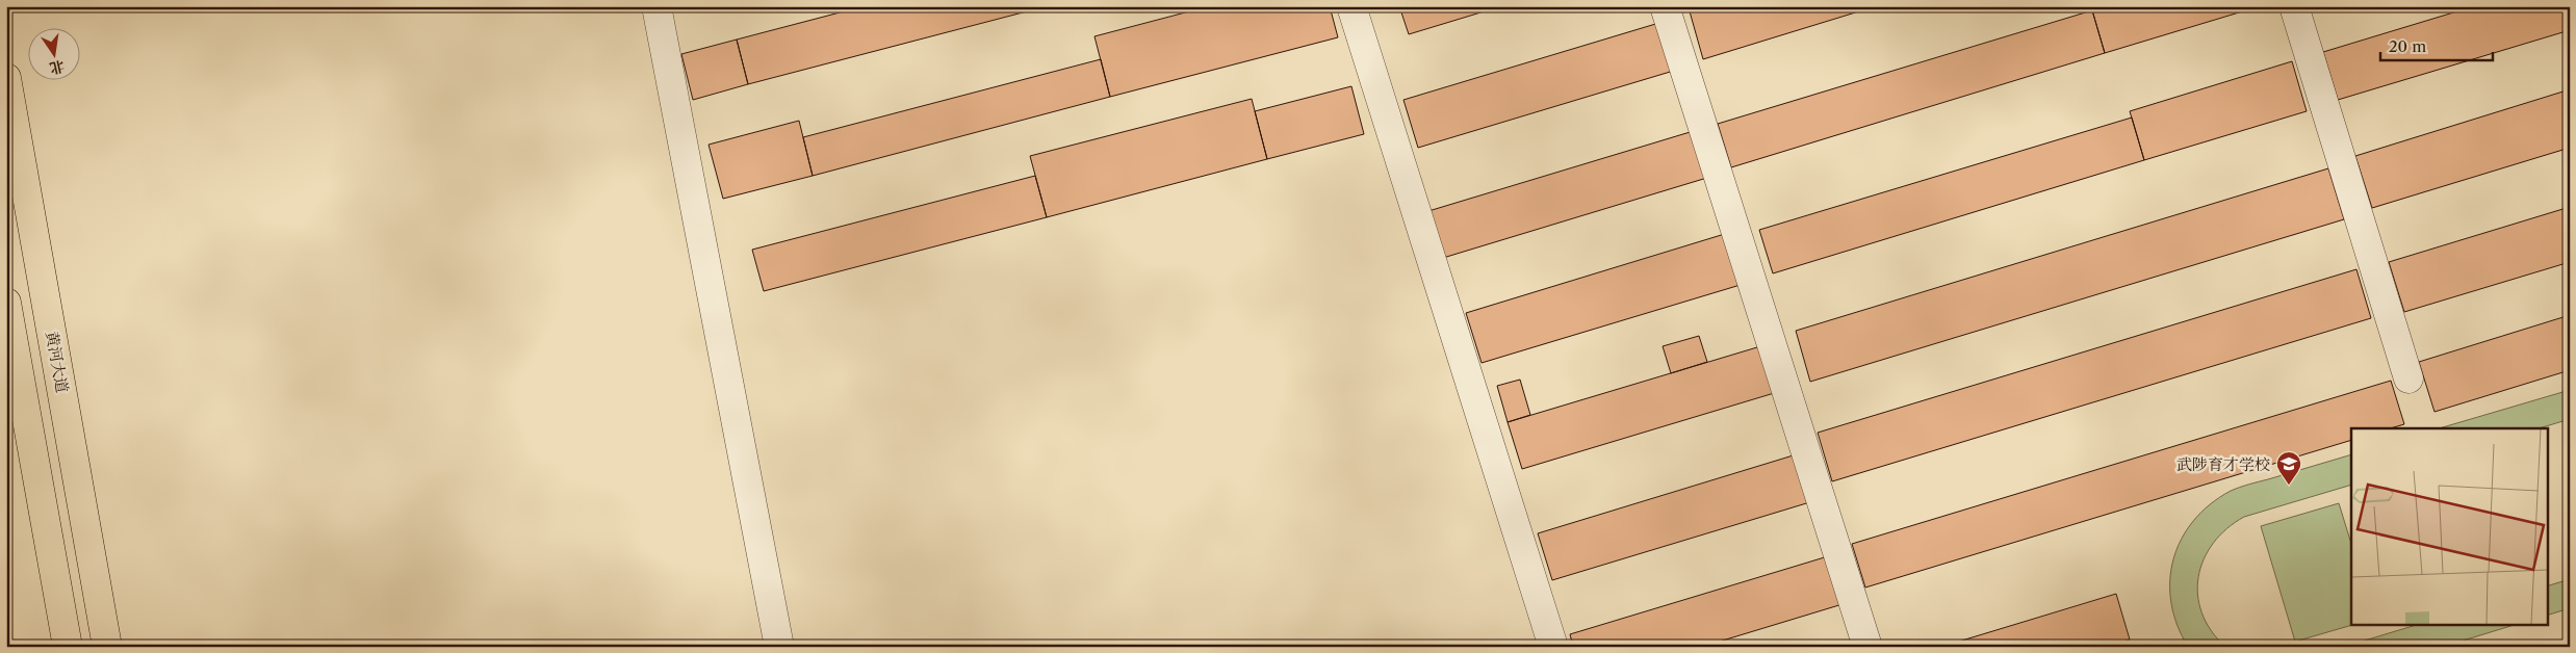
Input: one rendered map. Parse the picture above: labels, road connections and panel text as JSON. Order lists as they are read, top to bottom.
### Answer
{
  "streets": {
    "main road": ["黄河大道"]
  },
  "places": {
    "school or university": ["武陟育才学校"]
  },
  "scale_bar": "20 m",
  "north": "bottom"
}
